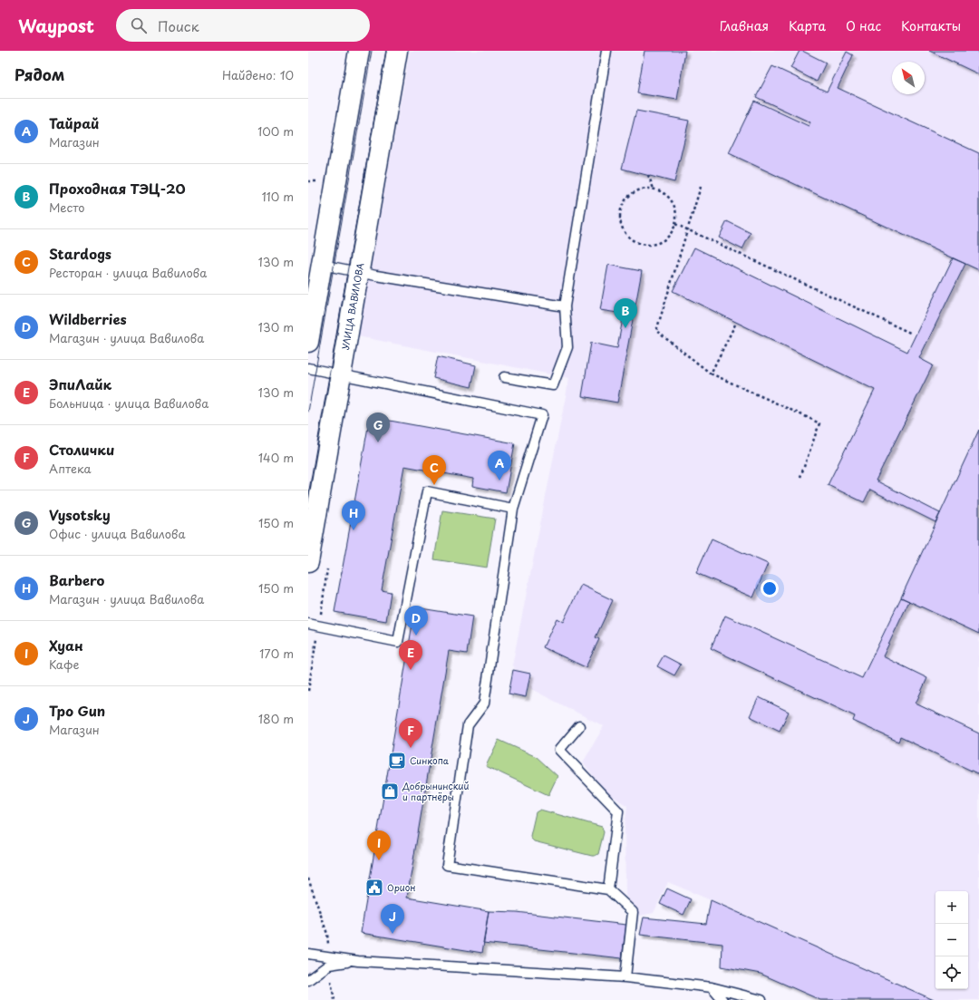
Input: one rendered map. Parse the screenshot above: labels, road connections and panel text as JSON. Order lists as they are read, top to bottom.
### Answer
{
  "streets": {
    "main road": ["УЛИЦА ВАВИЛОВА"]
  },
  "places": {
    "cafe": ["Синкопа"],
    "shop": ["Добрынинский и партнёры"],
    "public building": ["Орион"]
  },
  "north": "top left",
  "page": {
    "header": "Waypost",
    "search": "Поиск",
    "nav": [
      "Главная",
      "Карта",
      "О нас",
      "Контакты"
    ],
    "heading": ["Рядом", "Найдено: 10"],
    "list": [
      {
        "mark": "A",
        "name": "Тайрай",
        "note": "Магазин",
        "value": "100 m"
      },
      {
        "mark": "B",
        "name": "Проходная ТЭЦ-20",
        "note": "Место",
        "value": "110 m"
      },
      {
        "mark": "C",
        "name": "Stardogs",
        "note": "Ресторан · улица Вавилова",
        "value": "130 m"
      },
      {
        "mark": "D",
        "name": "Wildberries",
        "note": "Магазин · улица Вавилова",
        "value": "130 m"
      },
      {
        "mark": "E",
        "name": "ЭпиЛайк",
        "note": "Больница · улица Вавилова",
        "value": "130 m"
      },
      {
        "mark": "F",
        "name": "Столички",
        "note": "Аптека",
        "value": "140 m"
      },
      {
        "mark": "G",
        "name": "Vysotsky",
        "note": "Офис · улица Вавилова",
        "value": "150 m"
      },
      {
        "mark": "H",
        "name": "Barbero",
        "note": "Магазин · улица Вавилова",
        "value": "150 m"
      },
      {
        "mark": "I",
        "name": "Хуан",
        "note": "Кафе",
        "value": "170 m"
      },
      {
        "mark": "J",
        "name": "Tpo Gun",
        "note": "Магазин",
        "value": "180 m"
      }
    ],
    "pins": [
      "B",
      "G",
      "A",
      "C",
      "H",
      "D",
      "E",
      "F",
      "I",
      "J"
    ],
    "map_buttons": ["+", "−"]
  }
}
